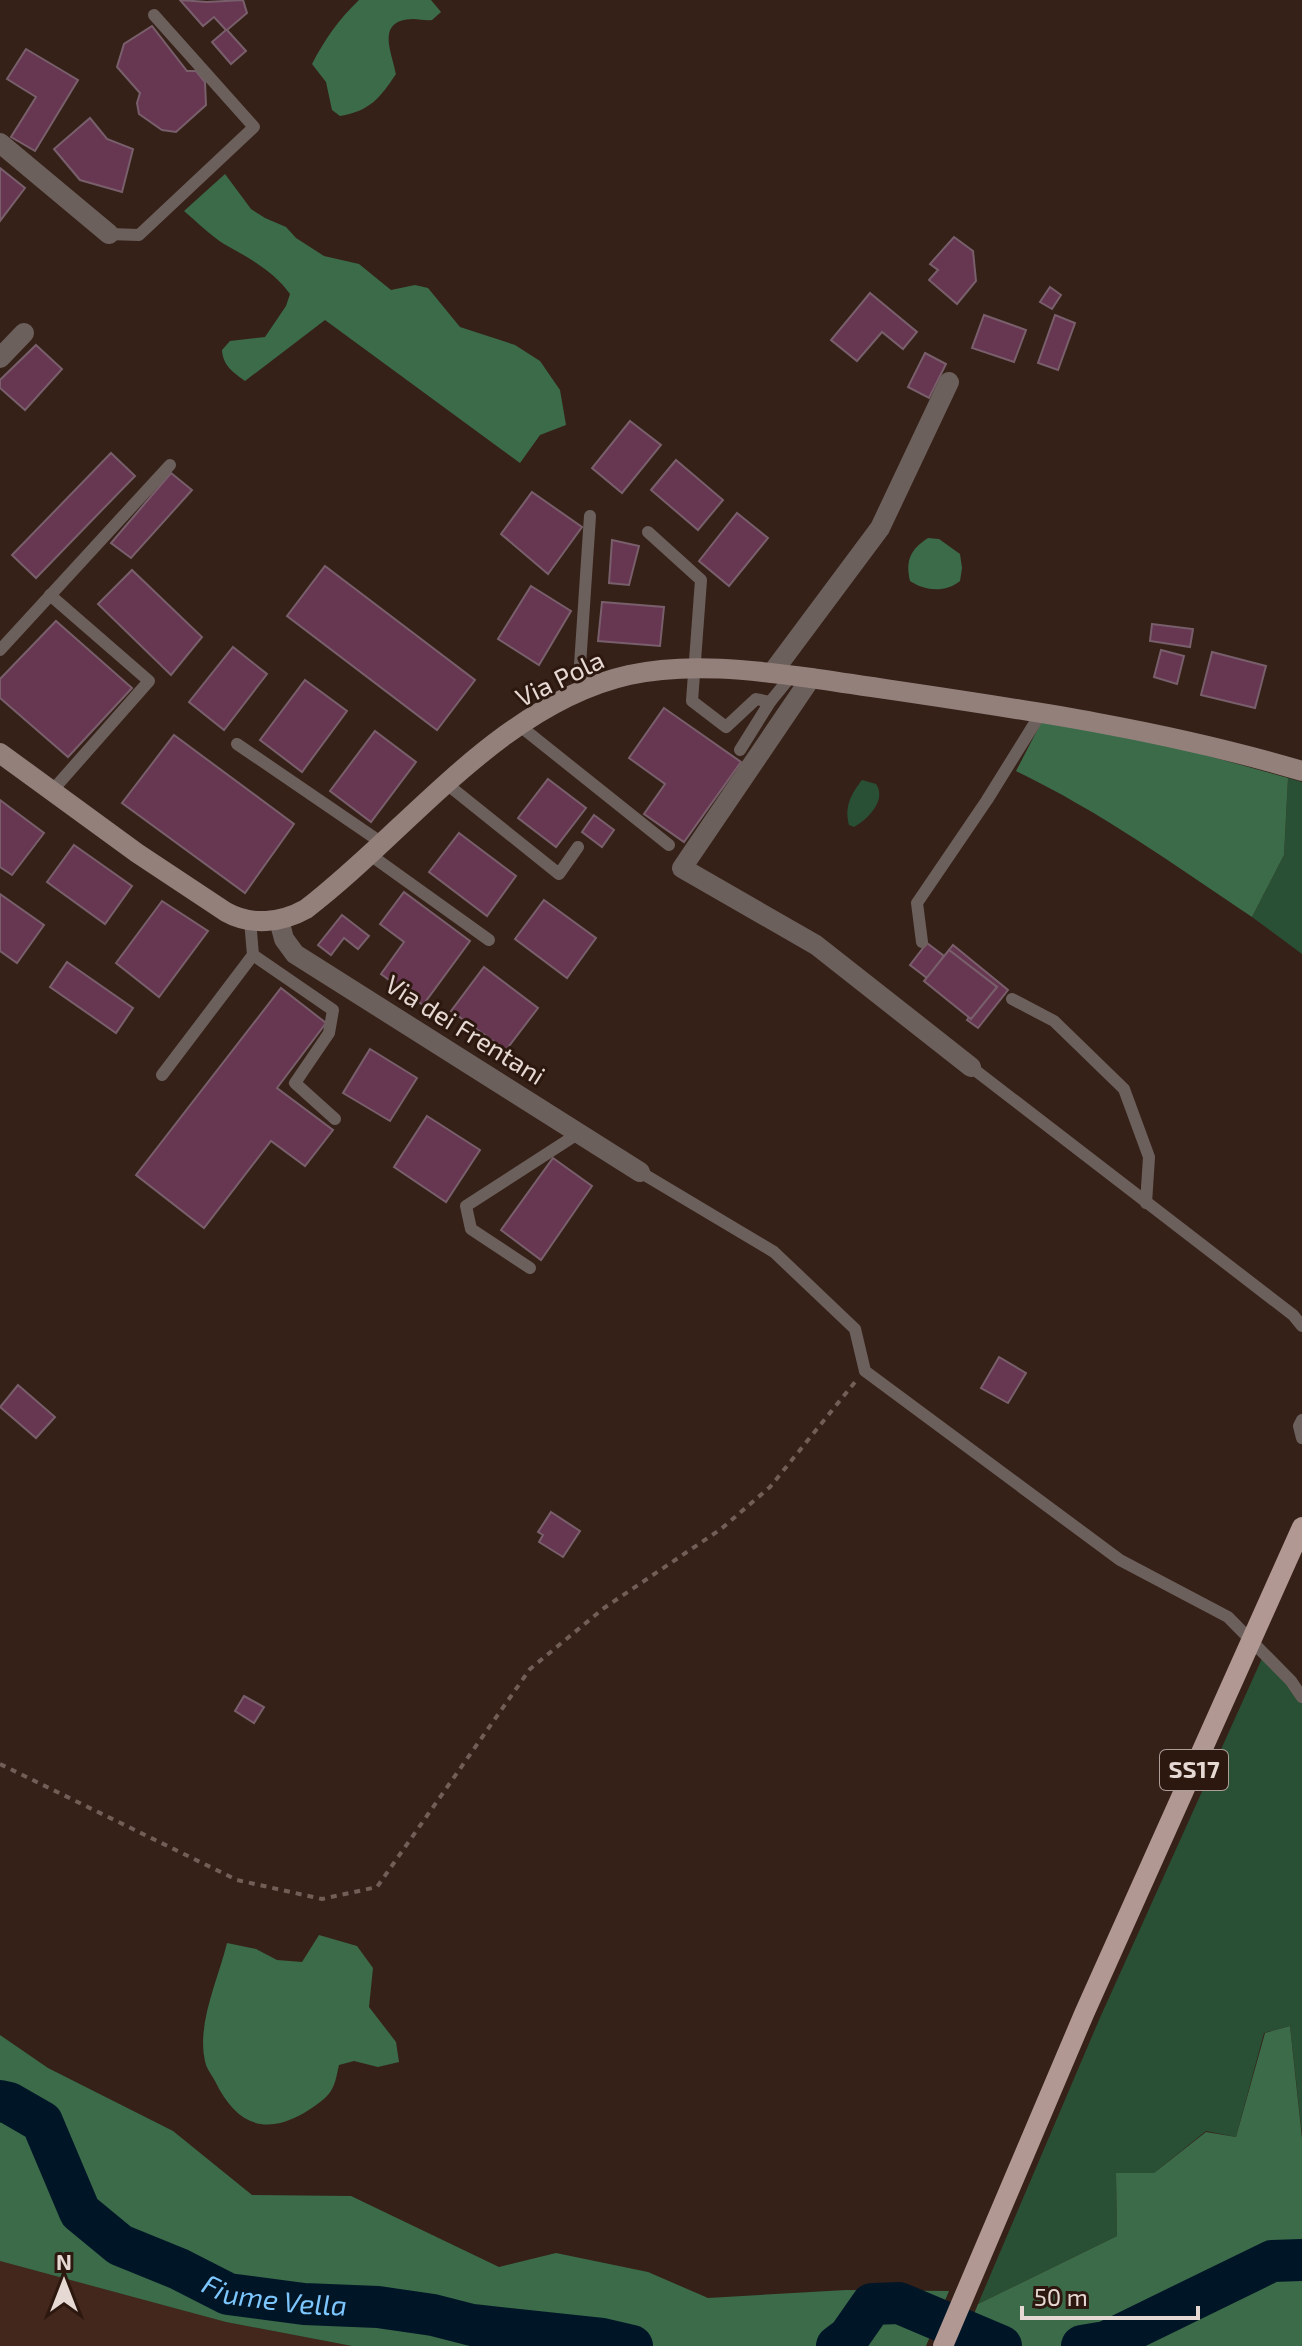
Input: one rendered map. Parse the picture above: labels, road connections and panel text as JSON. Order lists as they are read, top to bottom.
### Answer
{
  "streets": {
    "main road": ["SS17"],
    "street": ["Via Pola", "Via dei Frentani"]
  },
  "crossings": [
    ["Via Pola", "Via dei Frentani"]
  ],
  "water": ["Fiume Vella"],
  "scale_bar": "50 m",
  "north": "top"
}
